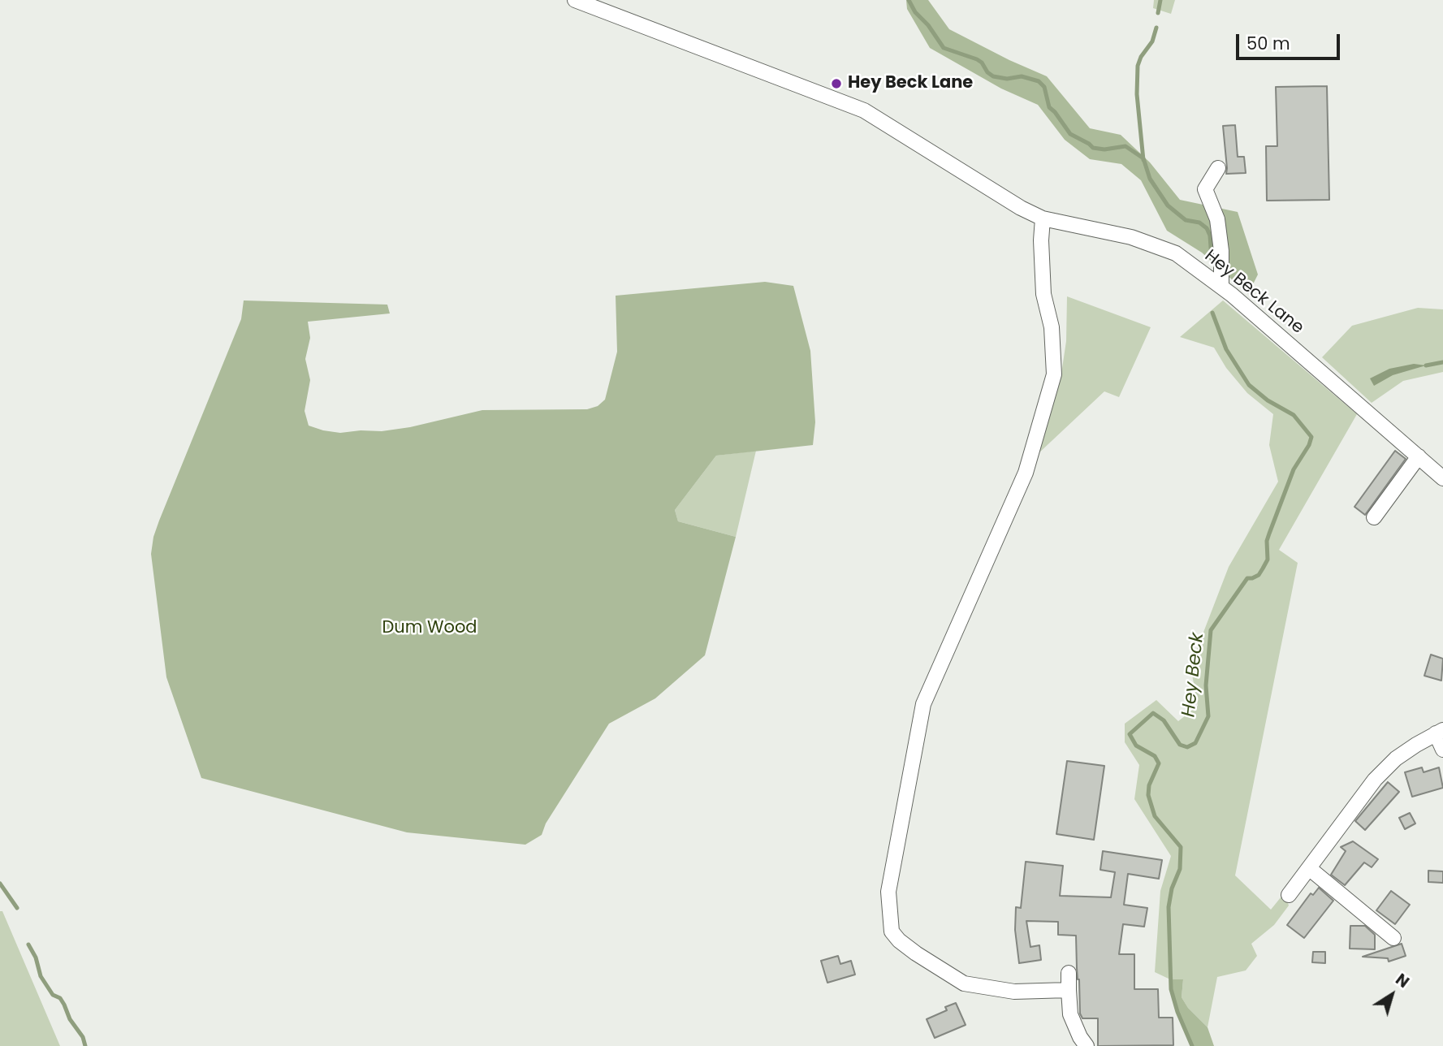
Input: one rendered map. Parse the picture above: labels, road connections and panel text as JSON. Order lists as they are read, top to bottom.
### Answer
{
  "streets": {
    "street": ["Hey Beck Lane"]
  },
  "water": ["Hey Beck"],
  "parks": ["Dum Wood"],
  "places": ["Hey Beck Lane"],
  "scale_bar": "50 m",
  "north": "top right"
}
